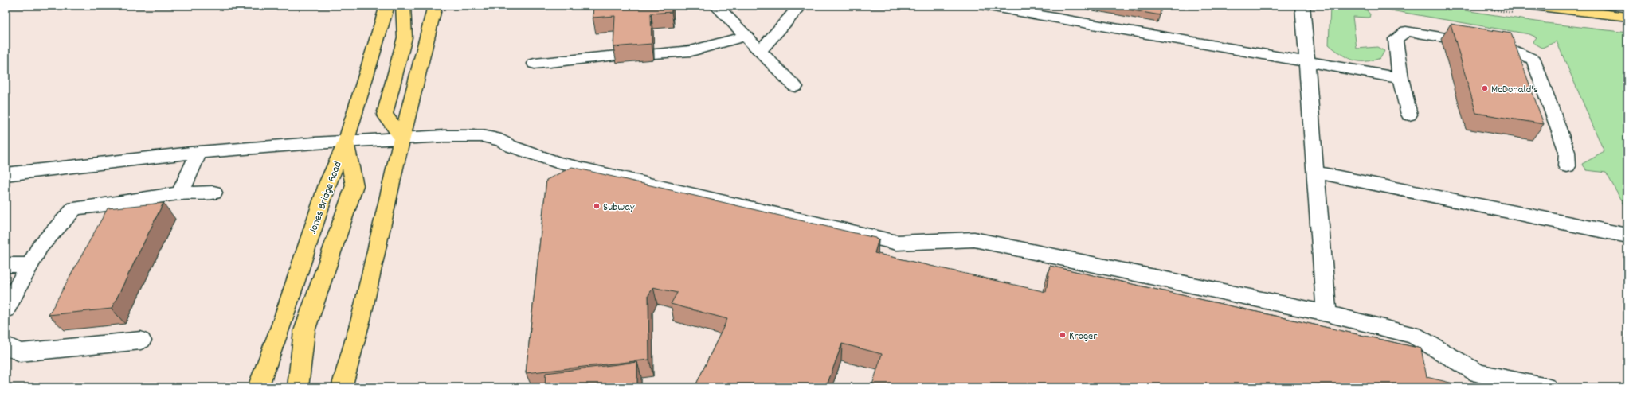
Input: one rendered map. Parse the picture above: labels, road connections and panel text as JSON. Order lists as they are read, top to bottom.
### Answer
{
  "streets": {
    "main road": ["Jones Bridge Road"]
  },
  "places": ["McDonald's", "Subway", "Kroger"]
}
